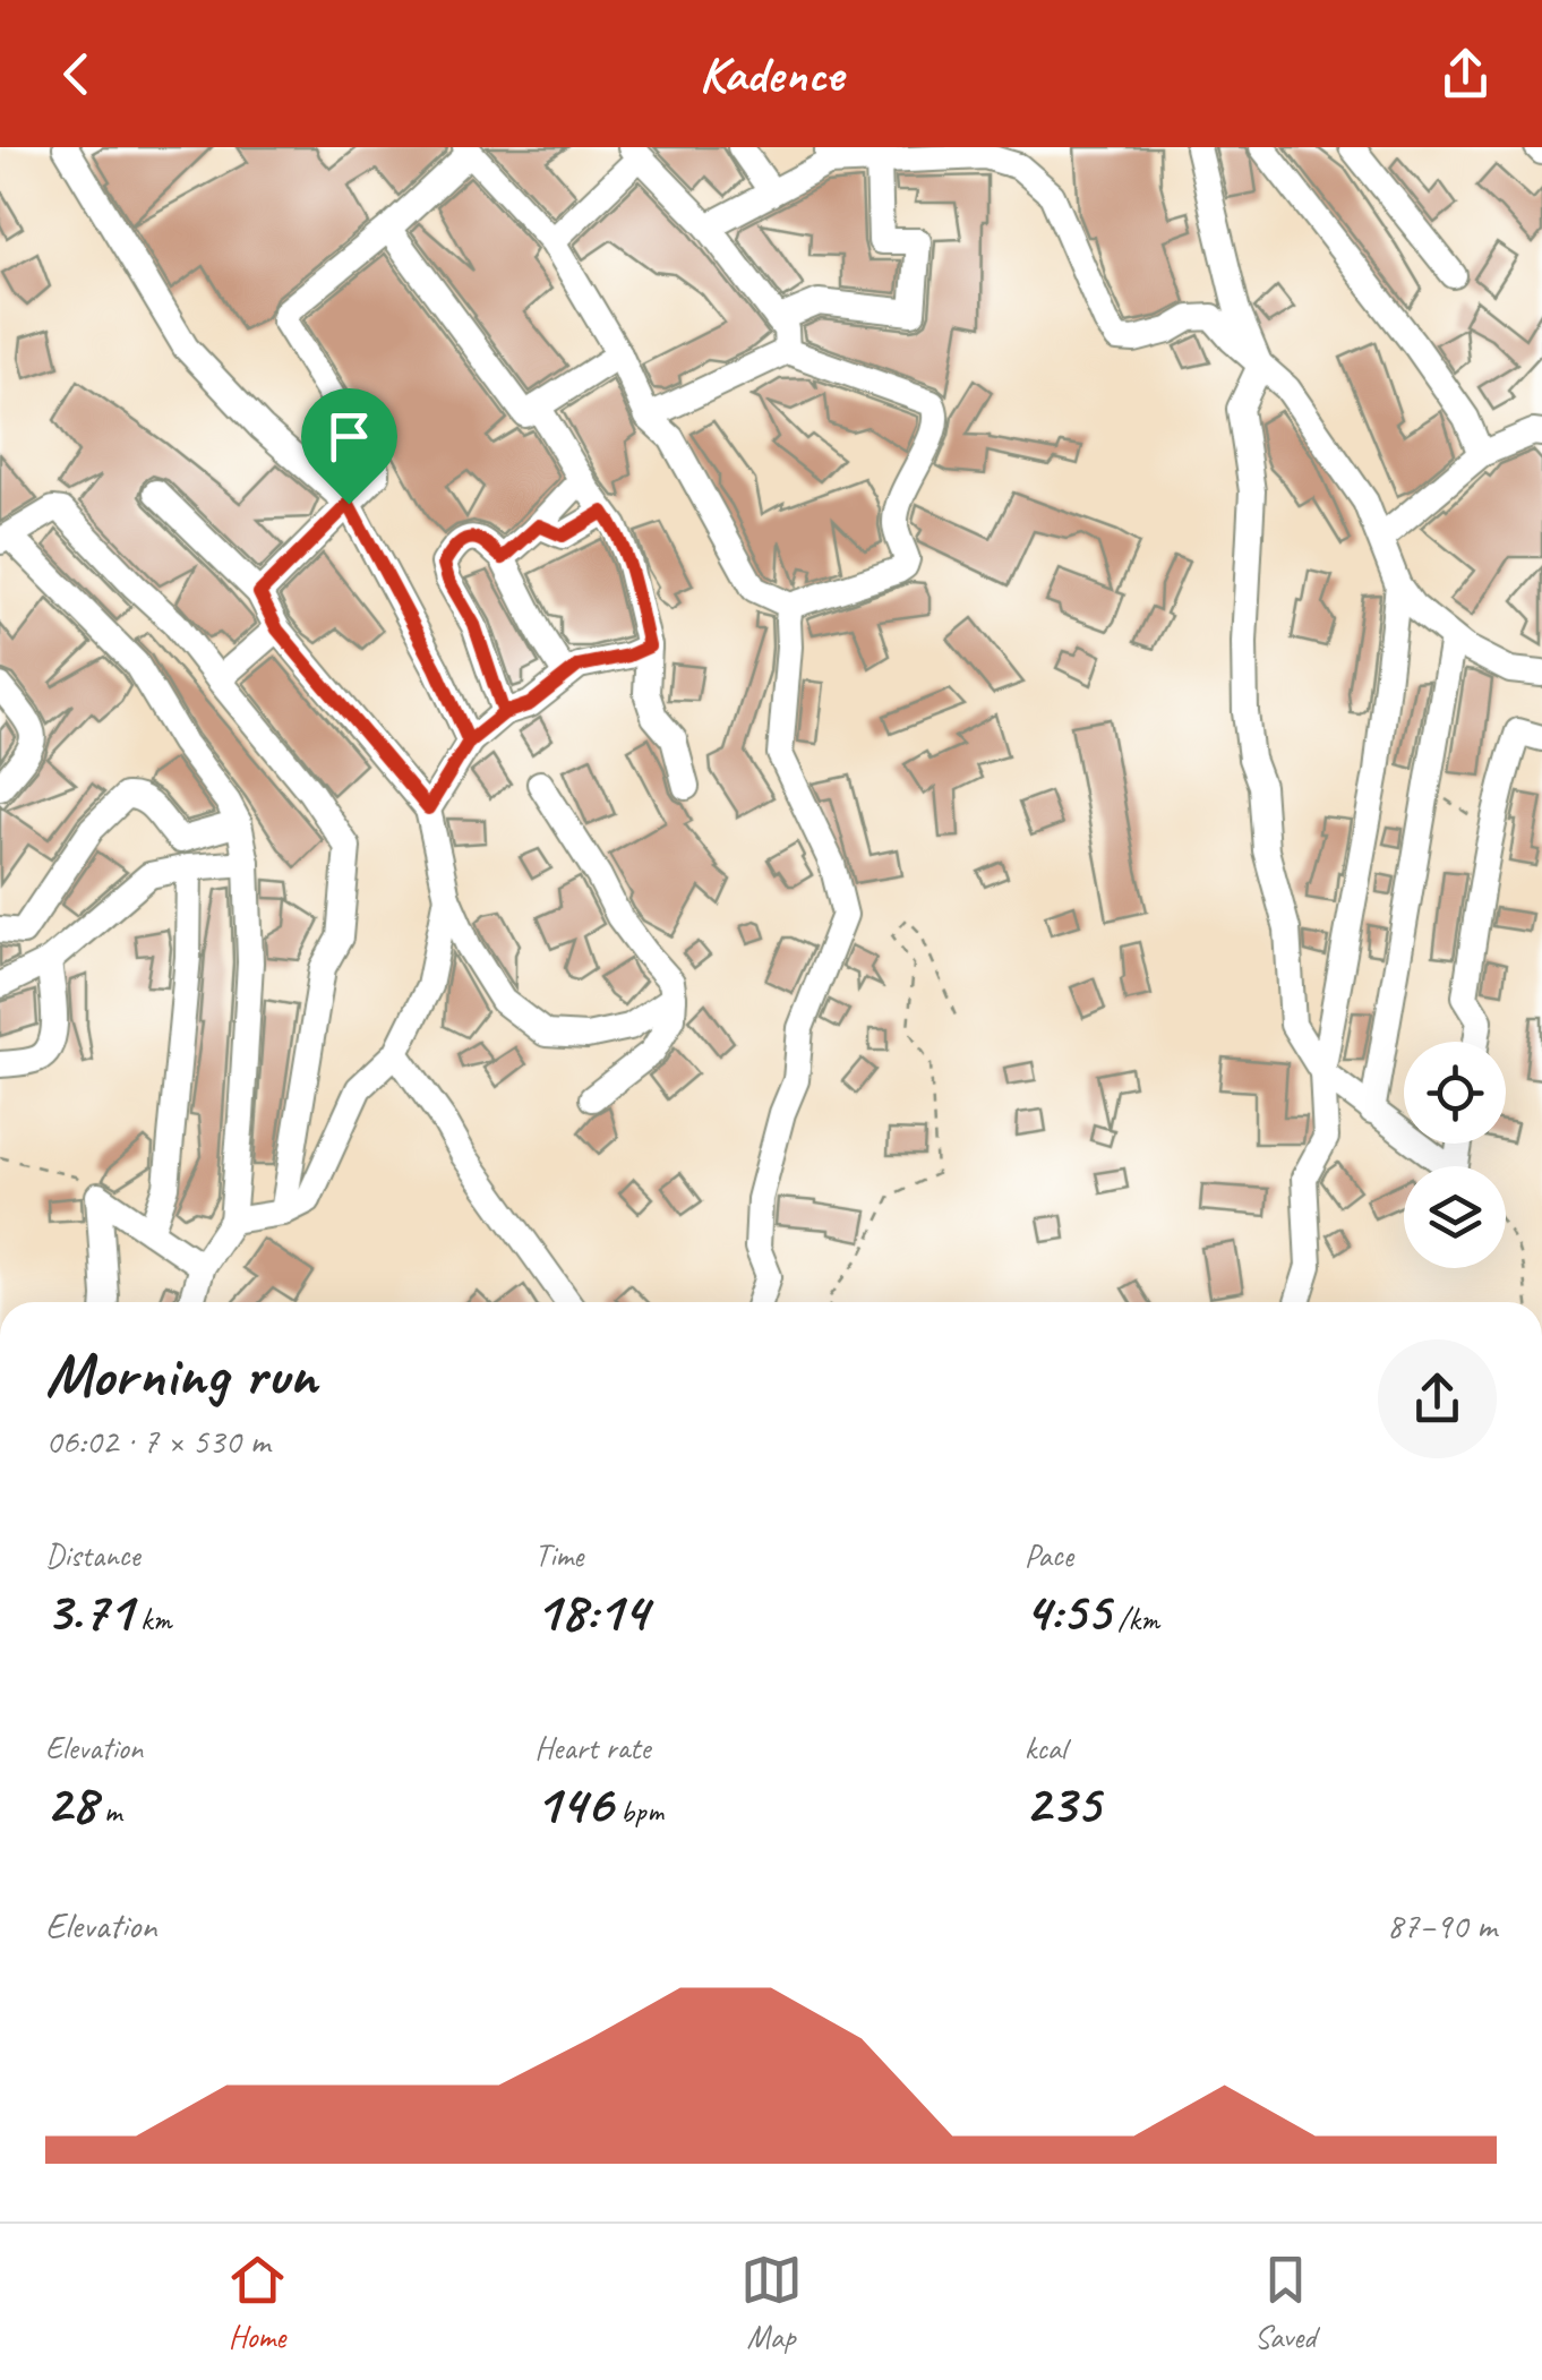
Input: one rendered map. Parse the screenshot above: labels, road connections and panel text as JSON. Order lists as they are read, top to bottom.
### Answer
{
  "page": {
    "header": "Kadence",
    "heading": ["Morning run", "06:02 · 7 × 530 m"],
    "stats": [
      ["Distance", "3.71 km"],
      ["Time", "18:14"],
      ["Pace", "4:55 /km"],
      ["Elevation", "28 m"],
      ["Heart rate", "146 bpm"],
      ["kcal", "235"]
    ],
    "chart": ["Elevation", "87–90 m"],
    "tabs": ["Home", "Map", "Saved"]
  }
}
